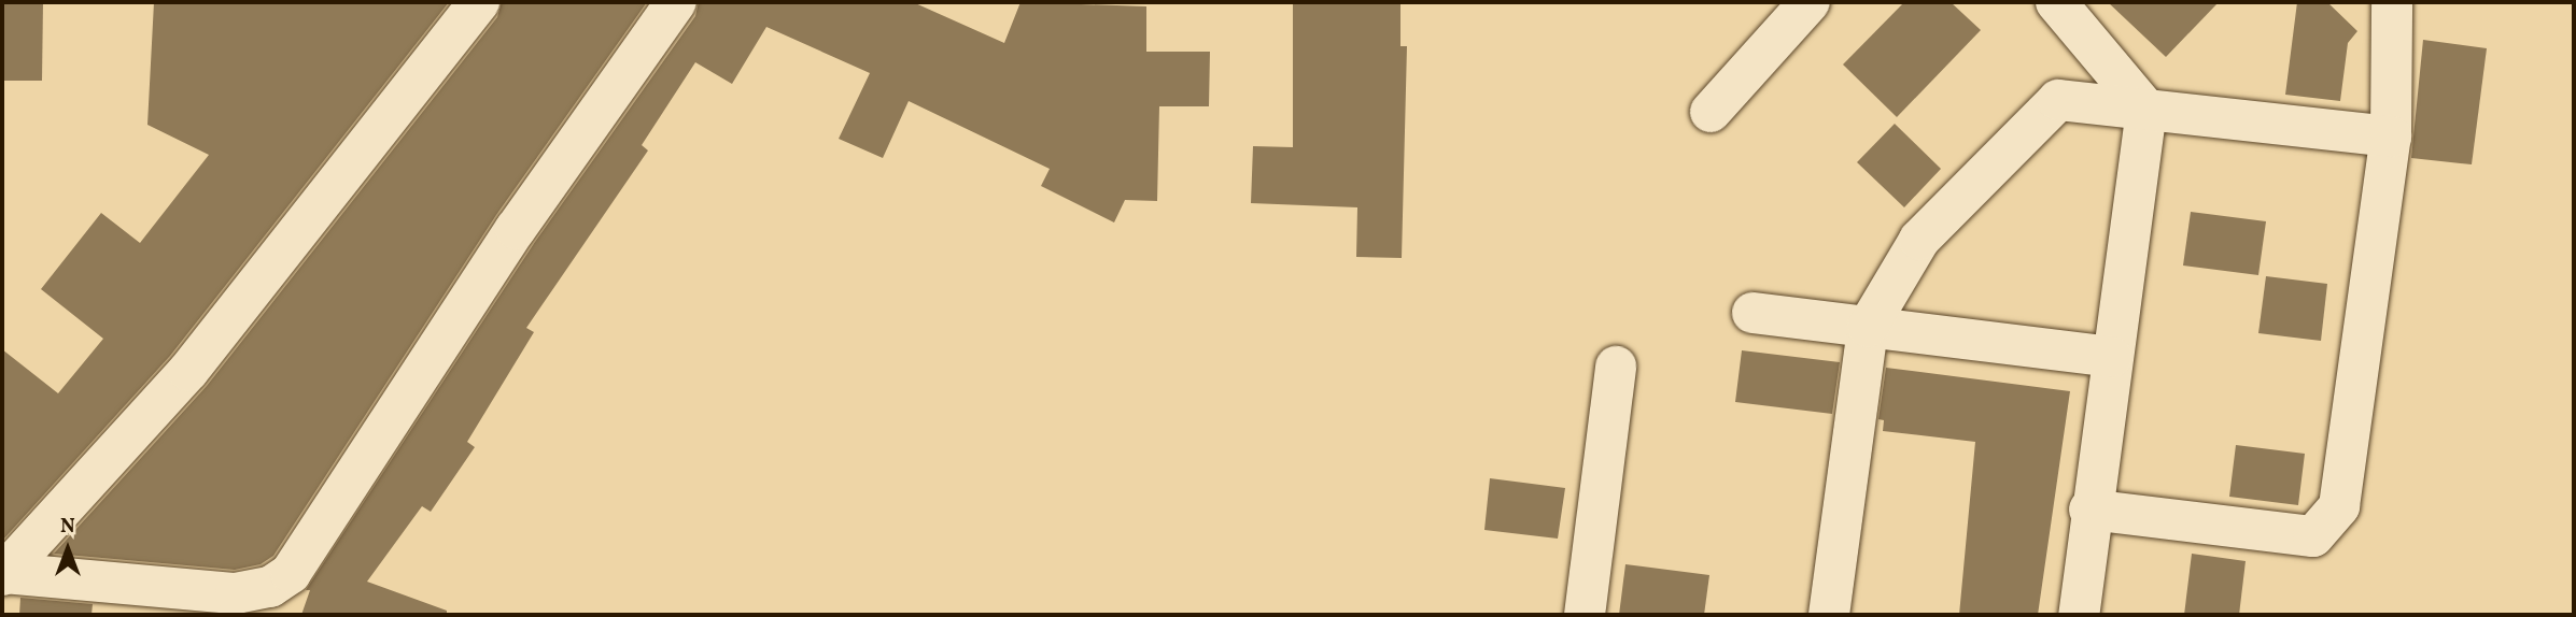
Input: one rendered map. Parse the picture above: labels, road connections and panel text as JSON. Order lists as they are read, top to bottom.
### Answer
{
  "north": "top"
}
